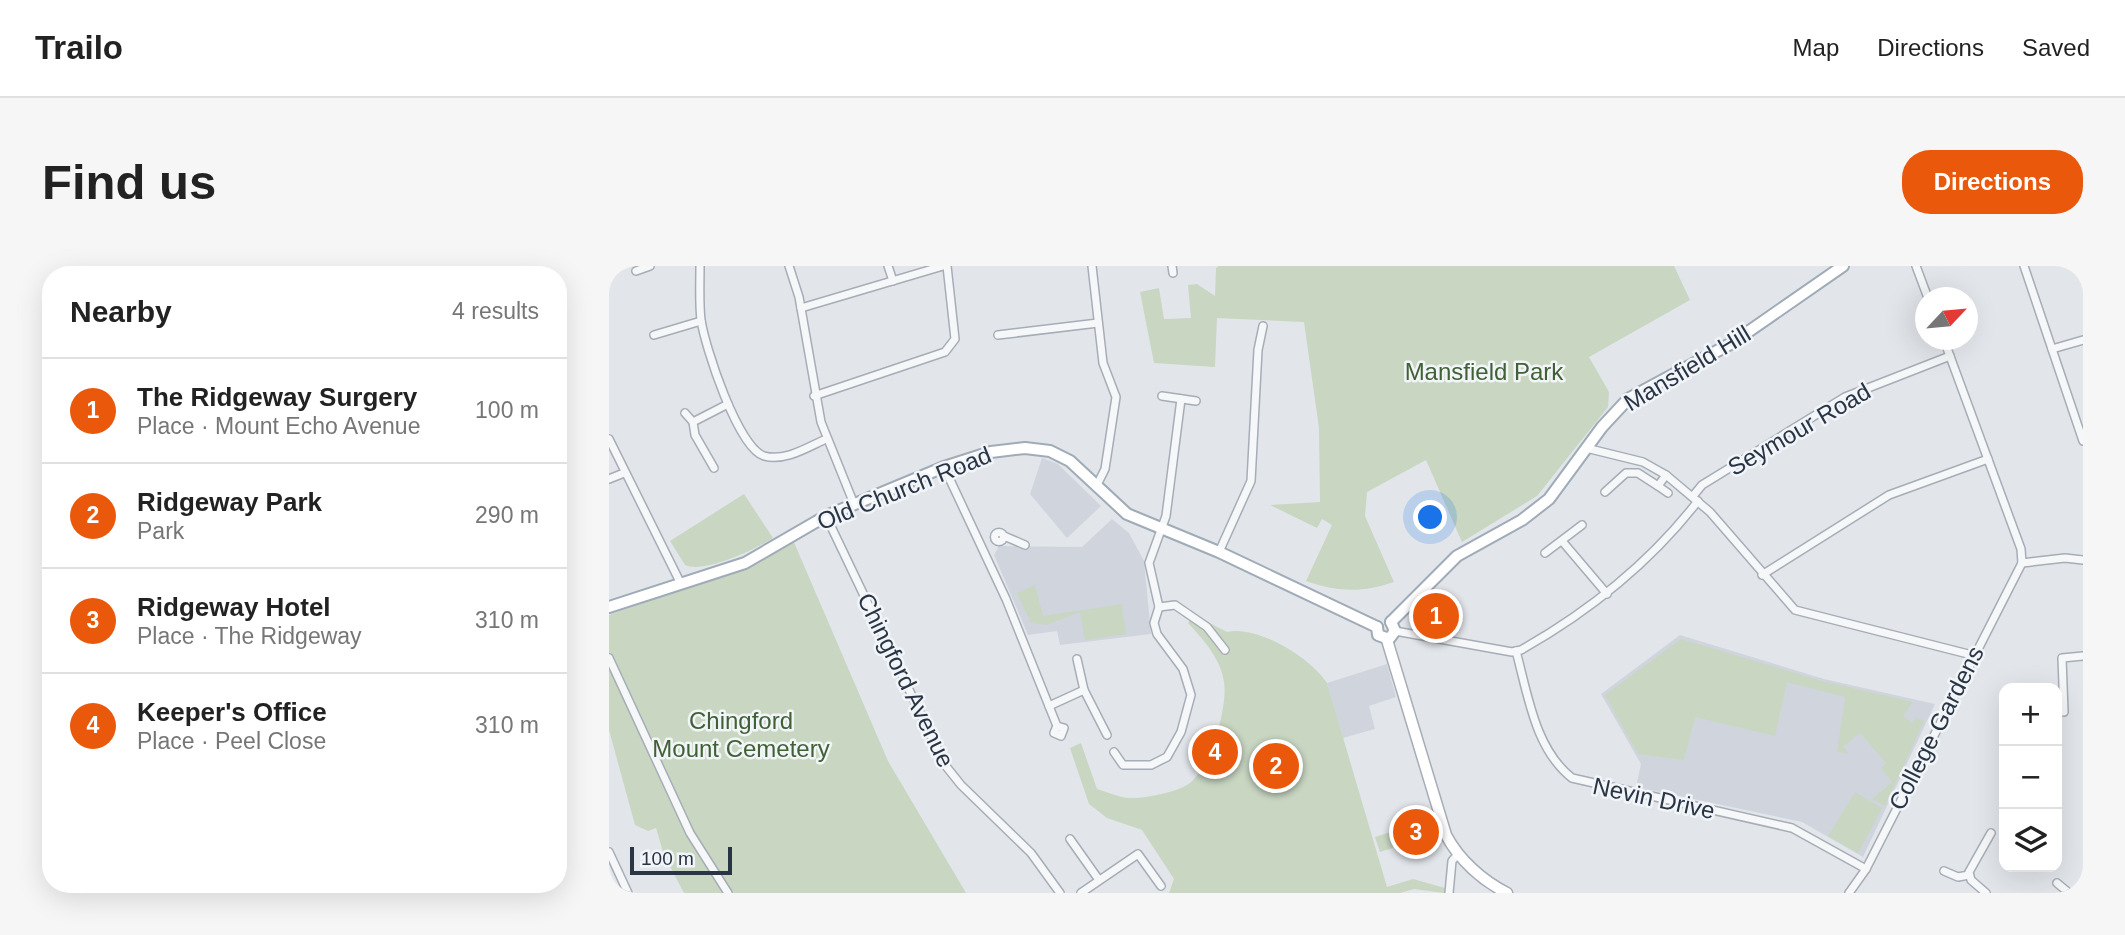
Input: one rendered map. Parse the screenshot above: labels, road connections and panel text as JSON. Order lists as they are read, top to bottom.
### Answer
{
  "streets": {
    "main road": ["Mansfield Hill", "Old Church Road"],
    "street": [
      "Seymour Road",
      "Chingford Avenue",
      "College Gardens",
      "Nevin Drive"
    ]
  },
  "crossings": [
    ["Mansfield Hill", "Old Church Road"],
    ["Seymour Road", "Nevin Drive"],
    ["Old Church Road", "Chingford Avenue"],
    ["College Gardens", "Nevin Drive"]
  ],
  "parks": ["Mansfield Park", "Chingford Mount Cemetery"],
  "scale_bar": "100 m",
  "north": "top right",
  "page": {
    "header": "Trailo",
    "nav": ["Map", "Directions", "Saved"],
    "buttons": "Directions",
    "title": "Find us",
    "heading": ["Nearby", "4 results"],
    "list": [
      {
        "mark": "1",
        "name": "The Ridgeway Surgery",
        "note": "Place · Mount Echo Avenue",
        "value": "100 m"
      },
      {
        "mark": "2",
        "name": "Ridgeway Park",
        "note": "Park",
        "value": "290 m"
      },
      {
        "mark": "3",
        "name": "Ridgeway Hotel",
        "note": "Place · The Ridgeway",
        "value": "310 m"
      },
      {
        "mark": "4",
        "name": "Keeper's Office",
        "note": "Place · Peel Close",
        "value": "310 m"
      }
    ],
    "pins": [
      "1",
      "4",
      "2",
      "3"
    ],
    "map_buttons": ["+", "−"],
    "scale": "100 m"
  }
}
